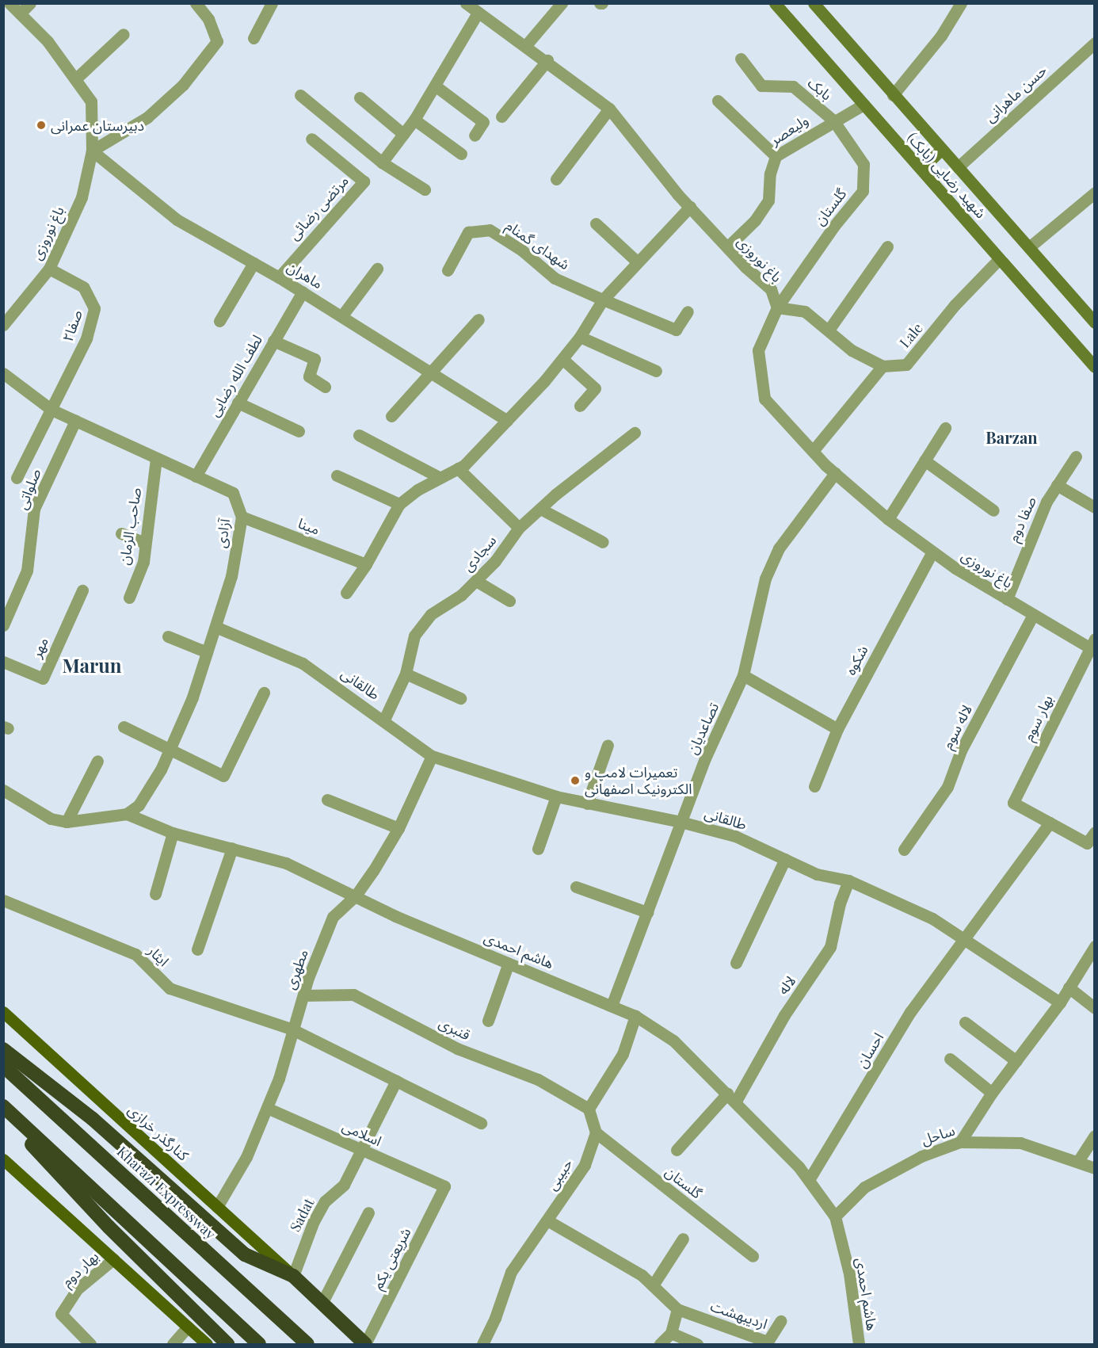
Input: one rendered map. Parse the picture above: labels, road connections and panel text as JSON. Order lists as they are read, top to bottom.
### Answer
{
  "streets": {
    "highway": ["Kharazi Expressway"],
    "main road": ["شهید رضایی (بابک)", "کنارگذر خرازی"],
    "street": [
      "بابک",
      "حسن ماهرانی",
      "ولیعصر",
      "گلستان",
      "مرتضی رضائی",
      "باغ نوروزی",
      "شهدای گمنام",
      "ماهران",
      "صفا۲",
      "Lale",
      "لطف الله رضایی",
      "صلواتی",
      "صفا دوم",
      "صاحب الزمان",
      "مینا",
      "آزادی",
      "سجادی",
      "مهر",
      "شکوه",
      "طالقانی",
      "بهار سوم",
      "لاله سوم",
      "تصاعدیان",
      "هاشم احمدی",
      "ایثار",
      "مطهری",
      "لاله",
      "قنبری",
      "احسان",
      "اسلامی",
      "ساحل",
      "حبیبی",
      "Sadat",
      "شریعتی یکم",
      "بهار دوم",
      "اردیبهشت"
    ]
  },
  "crossings": [
    ["بابک", "ولیعصر"],
    ["بابک", "گلستان"],
    ["حسن ماهرانی", "شهید رضایی (بابک)"],
    ["ولیعصر", "شهید رضایی (بابک)"],
    ["ولیعصر", "گلستان"],
    ["ولیعصر", "باغ نوروزی"],
    ["شهید رضایی (بابک)", "Lale"],
    ["گلستان", "باغ نوروزی"],
    ["گلستان", "حبیبی"],
    ["مرتضی رضائی", "ماهران"],
    ["باغ نوروزی", "ماهران"],
    ["باغ نوروزی", "صفا۲"],
    ["باغ نوروزی", "صفا دوم"],
    ["باغ نوروزی", "شکوه"],
    ["باغ نوروزی", "بهار سوم"],
    ["باغ نوروزی", "لاله سوم"],
    ["باغ نوروزی", "تصاعدیان"],
    ["ماهران", "لطف الله رضایی"],
    ["صفا۲", "آزادی"],
    ["لطف الله رضایی", "آزادی"],
    ["صلواتی", "آزادی"],
    ["صاحب الزمان", "آزادی"],
    ["مینا", "آزادی"],
    ["آزادی", "طالقانی"],
    ["آزادی", "هاشم احمدی"],
    ["سجادی", "طالقانی"],
    ["طالقانی", "تصاعدیان"],
    ["طالقانی", "مطهری"],
    ["طالقانی", "لاله"],
    ["طالقانی", "احسان"],
    ["بهار سوم", "احسان"],
    ["تصاعدیان", "هاشم احمدی"],
    ["هاشم احمدی", "مطهری"],
    ["هاشم احمدی", "لاله"],
    ["هاشم احمدی", "احسان"],
    ["هاشم احمدی", "ساحل"],
    ["ایثار", "مطهری"],
    ["ایثار", "Sadat"],
    ["مطهری", "قنبری"],
    ["مطهری", "کنارگذر خرازی"],
    ["مطهری", "اسلامی"],
    ["کنارگذر خرازی", "Sadat"],
    ["اسلامی", "Sadat"],
    ["اسلامی", "شریعتی یکم"]
  ],
  "districts": ["Barzan", "Marun"],
  "places": ["دبیرستان عمرانی", "تعمیرات لامپ و الکترونیک اصفهانی"]
}
